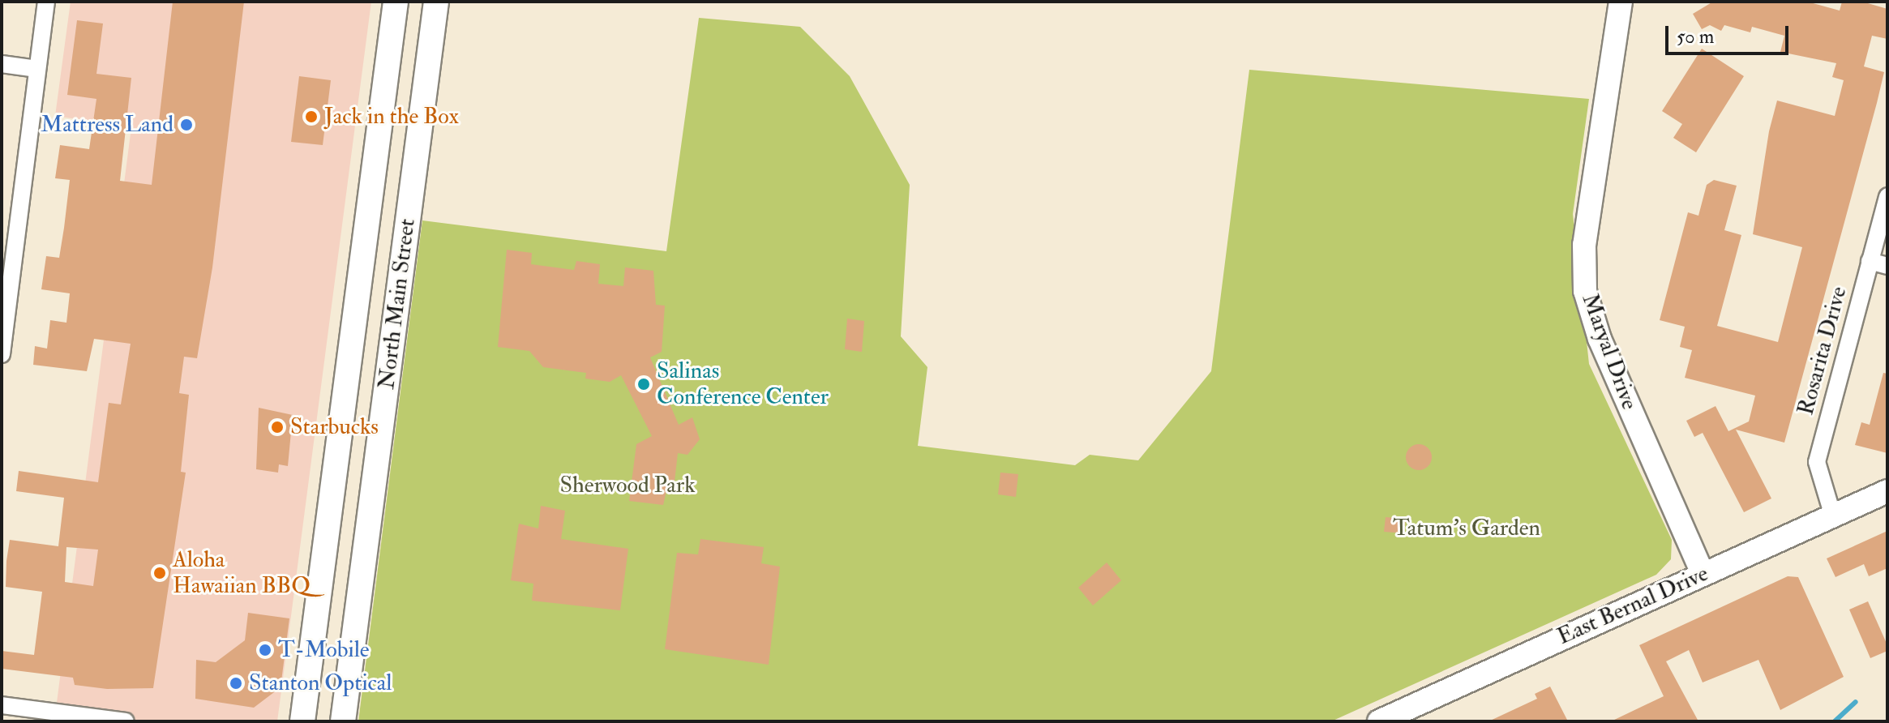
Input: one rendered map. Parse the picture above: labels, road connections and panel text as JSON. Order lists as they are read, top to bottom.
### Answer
{
  "streets": {
    "main road": ["North Main Street"],
    "street": ["Rosarita Drive", "Maryal Drive", "East Bernal Drive"]
  },
  "crossings": [
    ["Rosarita Drive", "East Bernal Drive"],
    ["Maryal Drive", "East Bernal Drive"]
  ],
  "parks": ["Sherwood Park", "Tatum's Garden"],
  "places": [
    "Jack in the Box",
    "Mattress Land",
    "Salinas Conference Center",
    "Starbucks",
    "Aloha Hawaiian BBQ",
    "T-Mobile",
    "Stanton Optical"
  ],
  "scale_bar": "50 m"
}
